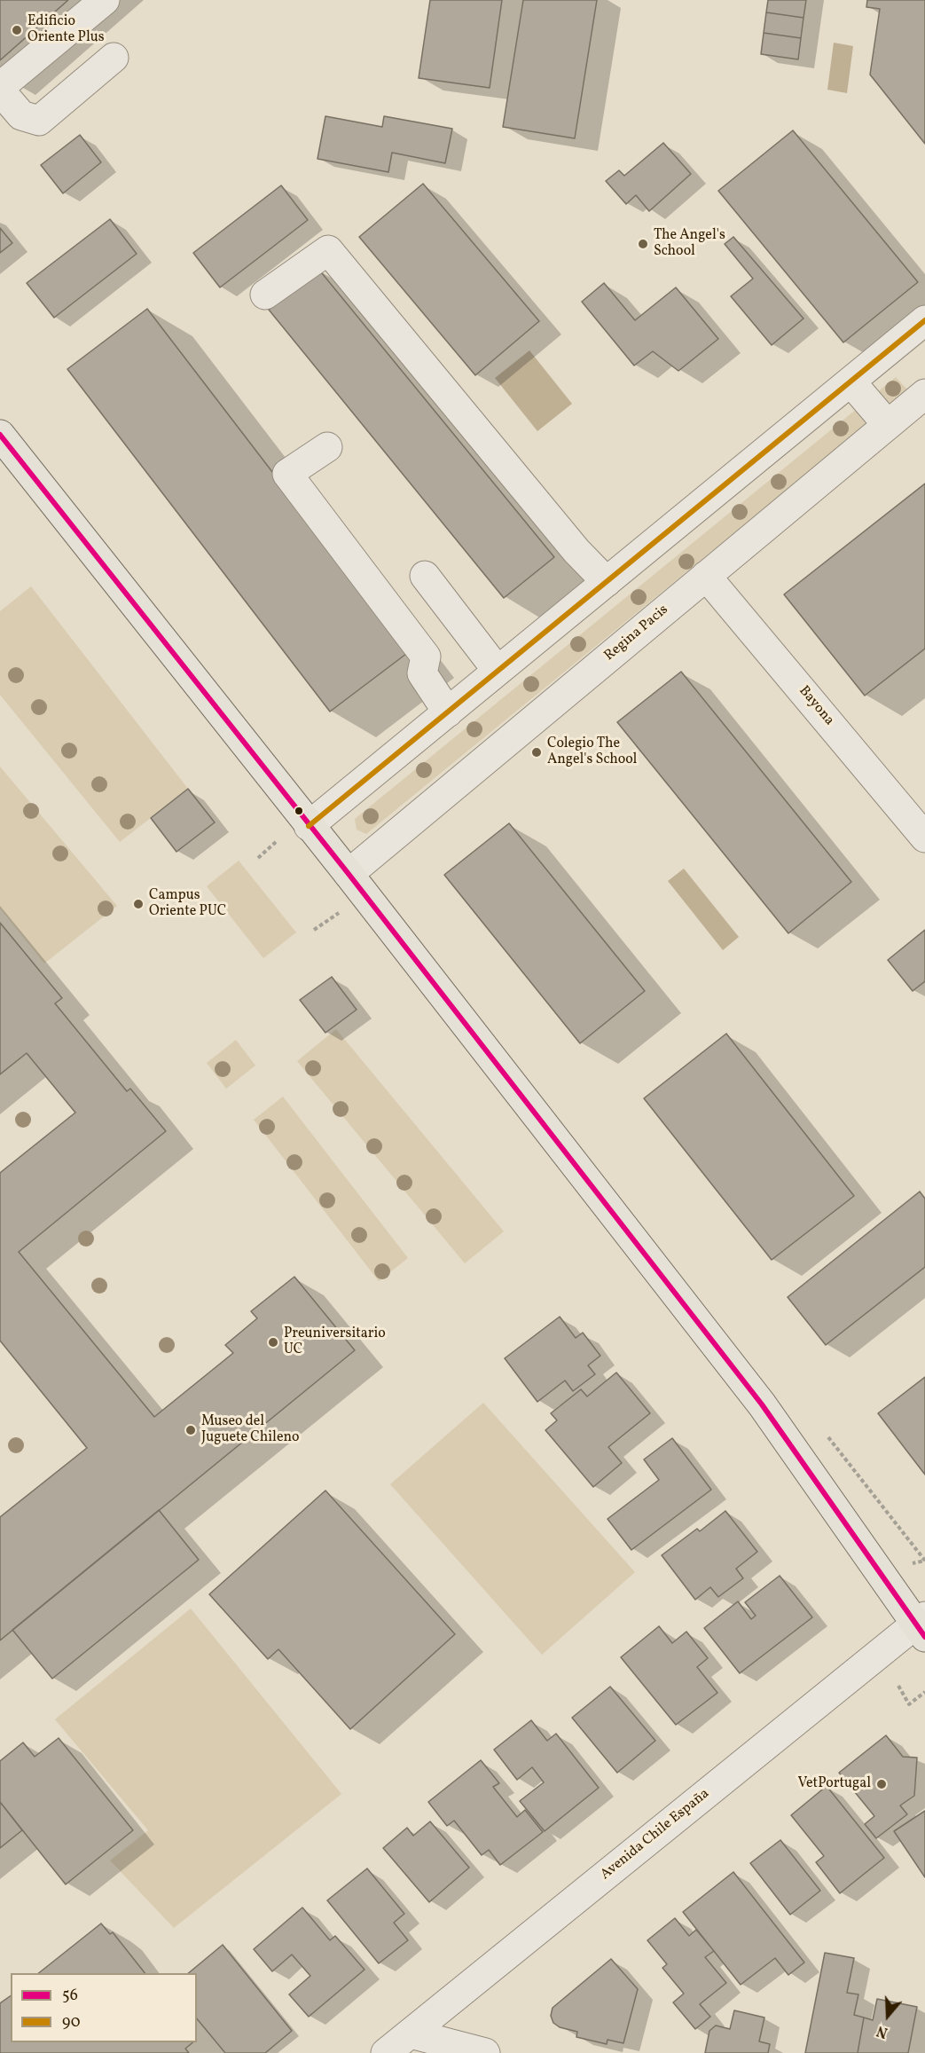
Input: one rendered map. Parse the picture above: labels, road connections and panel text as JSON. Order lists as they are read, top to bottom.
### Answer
{
  "streets": {
    "street": ["Regina Pacis", "Bayona", "Avenida Chile España"]
  },
  "crossings": [
    ["Regina Pacis", "Bayona"]
  ],
  "places": [
    "Edificio Oriente Plus",
    "The Angel's School",
    "Colegio The Angel's School",
    "Campus Oriente PUC",
    "Preuniversitario UC",
    "Museo del Juguete Chileno",
    "VetPortugal"
  ],
  "lines": ["transit line 90", "transit line 56"],
  "legend": ["56", "90"],
  "north": "bottom"
}
